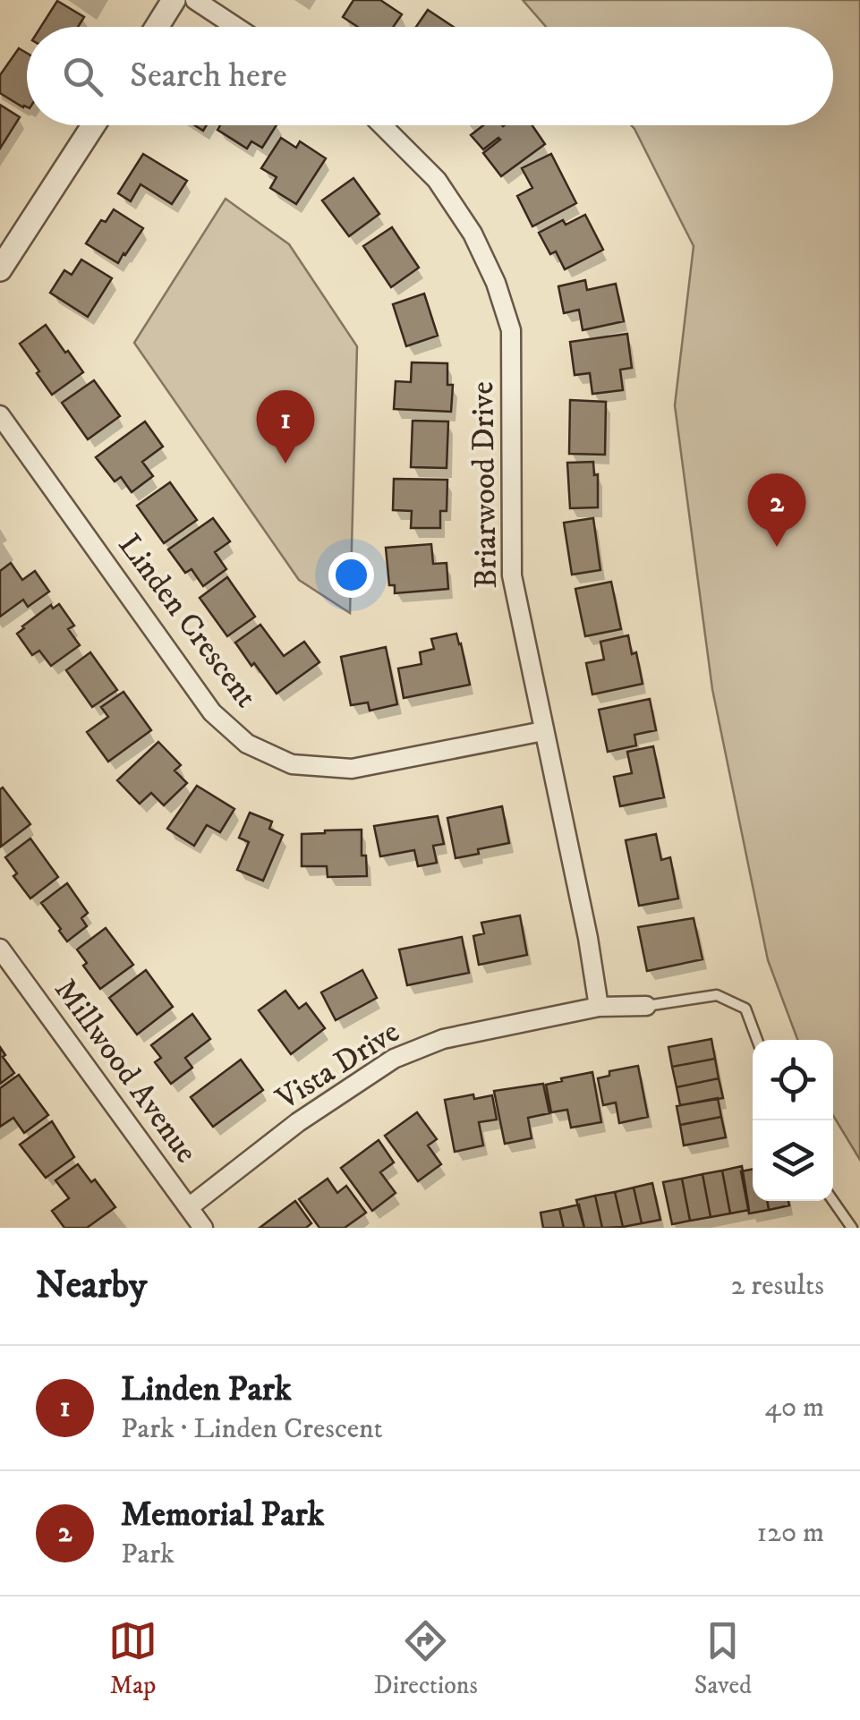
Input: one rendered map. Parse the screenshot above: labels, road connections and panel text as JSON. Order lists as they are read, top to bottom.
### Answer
{
  "streets": {
    "street": [
      "Briarwood Drive",
      "Linden Crescent",
      "Vista Drive",
      "Millwood Avenue"
    ]
  },
  "crossings": [
    ["Briarwood Drive", "Linden Crescent"],
    ["Briarwood Drive", "Vista Drive"],
    ["Vista Drive", "Millwood Avenue"]
  ],
  "page": {
    "search": "Search here",
    "pins": ["1", "2"],
    "heading": ["Nearby", "2 results"],
    "list": [
      {
        "mark": "1",
        "name": "Linden Park",
        "note": "Park · Linden Crescent",
        "value": "40 m"
      },
      {
        "mark": "2",
        "name": "Memorial Park",
        "note": "Park",
        "value": "120 m"
      }
    ],
    "nav": ["Map", "Directions", "Saved"]
  }
}
